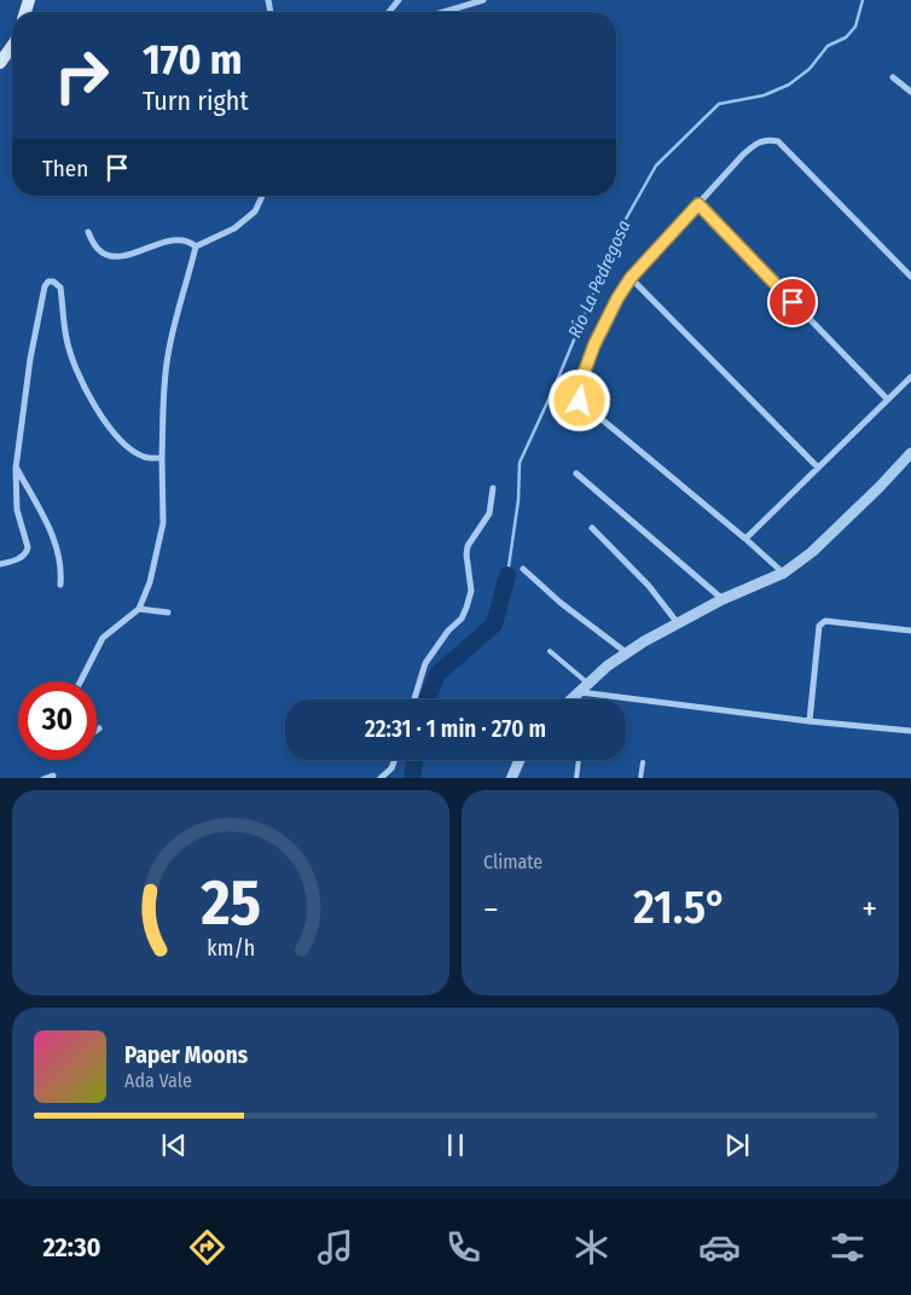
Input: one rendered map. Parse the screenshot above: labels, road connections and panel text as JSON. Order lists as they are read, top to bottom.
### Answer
{
  "water": ["Río La Pedregosa"],
  "page": {
    "turn": ["170 m", "Turn right"],
    "then": "Then",
    "limit": "30",
    "trip": "22:31 · 1 min · 270 m",
    "tile": "Climate",
    "heat": ["−", "21.5°", "+"],
    "song": ["Paper Moons", "Ada Vale"],
    "tabs": "22:30",
    "gauge": ["25", "km/h"]
  }
}
